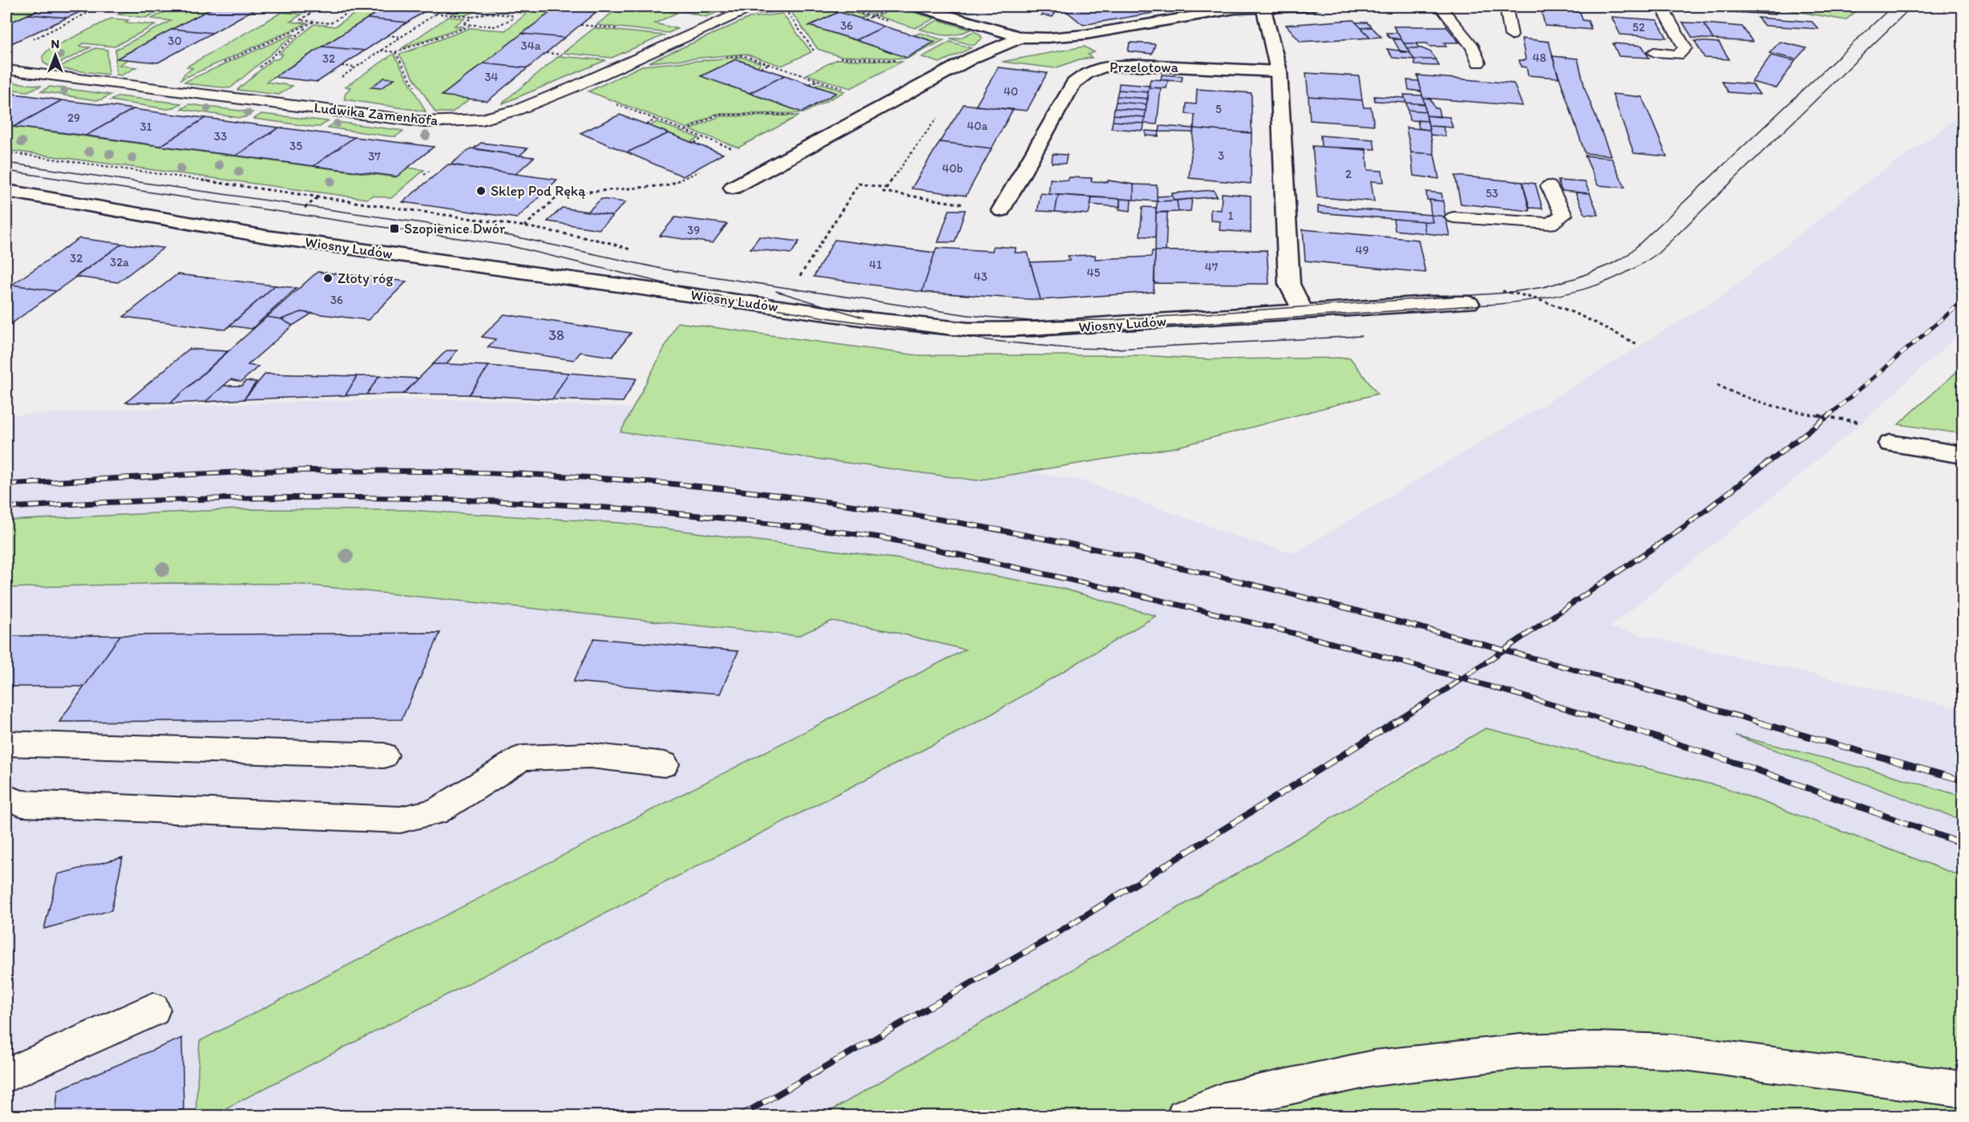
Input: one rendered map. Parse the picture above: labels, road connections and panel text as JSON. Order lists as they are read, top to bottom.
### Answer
{
  "streets": {
    "street": ["Przelotowa", "Wiosny Ludów"],
    "lane": ["Ludwika Zamenhofa"]
  },
  "places": {
    "other": ["Sklep Pod Ręką", "Złoty róg"],
    "transit": ["Szopienice Dwór"]
  },
  "house_numbers": [
    "36",
    "52",
    "30",
    "34a",
    "48",
    "32",
    "34",
    "40",
    "5",
    "29",
    "40a",
    "31",
    "33",
    "35",
    "3",
    "37",
    "40b",
    "2",
    "53",
    "1",
    "39",
    "49",
    "32",
    "32a",
    "41",
    "47",
    "45",
    "43",
    "36",
    "38"
  ],
  "north": "top"
}
